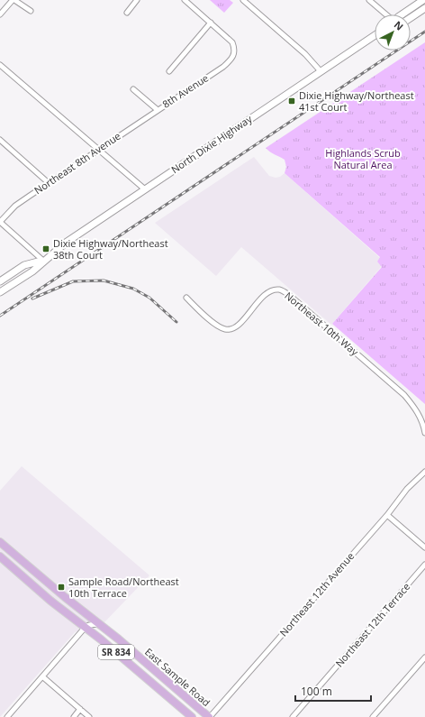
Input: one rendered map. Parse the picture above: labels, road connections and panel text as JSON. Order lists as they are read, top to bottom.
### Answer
{
  "streets": {
    "main road": ["North Dixie Highway", "SR 834", "East Sample Road"],
    "street": [
      "8th Avenue",
      "Northeast 8th Avenue",
      "Northeast 10th Way",
      "Northeast 12th Avenue",
      "Northeast 12th Terrace"
    ]
  },
  "crossings": [
    ["8th Avenue", "Northeast 8th Avenue"],
    ["Northeast 12th Avenue", "East Sample Road"]
  ],
  "parks": ["Highlands Scrub Natural Area"],
  "places": {
    "transit": ["Dixie Highway/Northeast 41st Court", "Dixie Highway/Northeast 38th Court", "Sample Road/Northeast 10th Terrace"]
  },
  "scale_bar": "100 m",
  "north": "top right"
}
